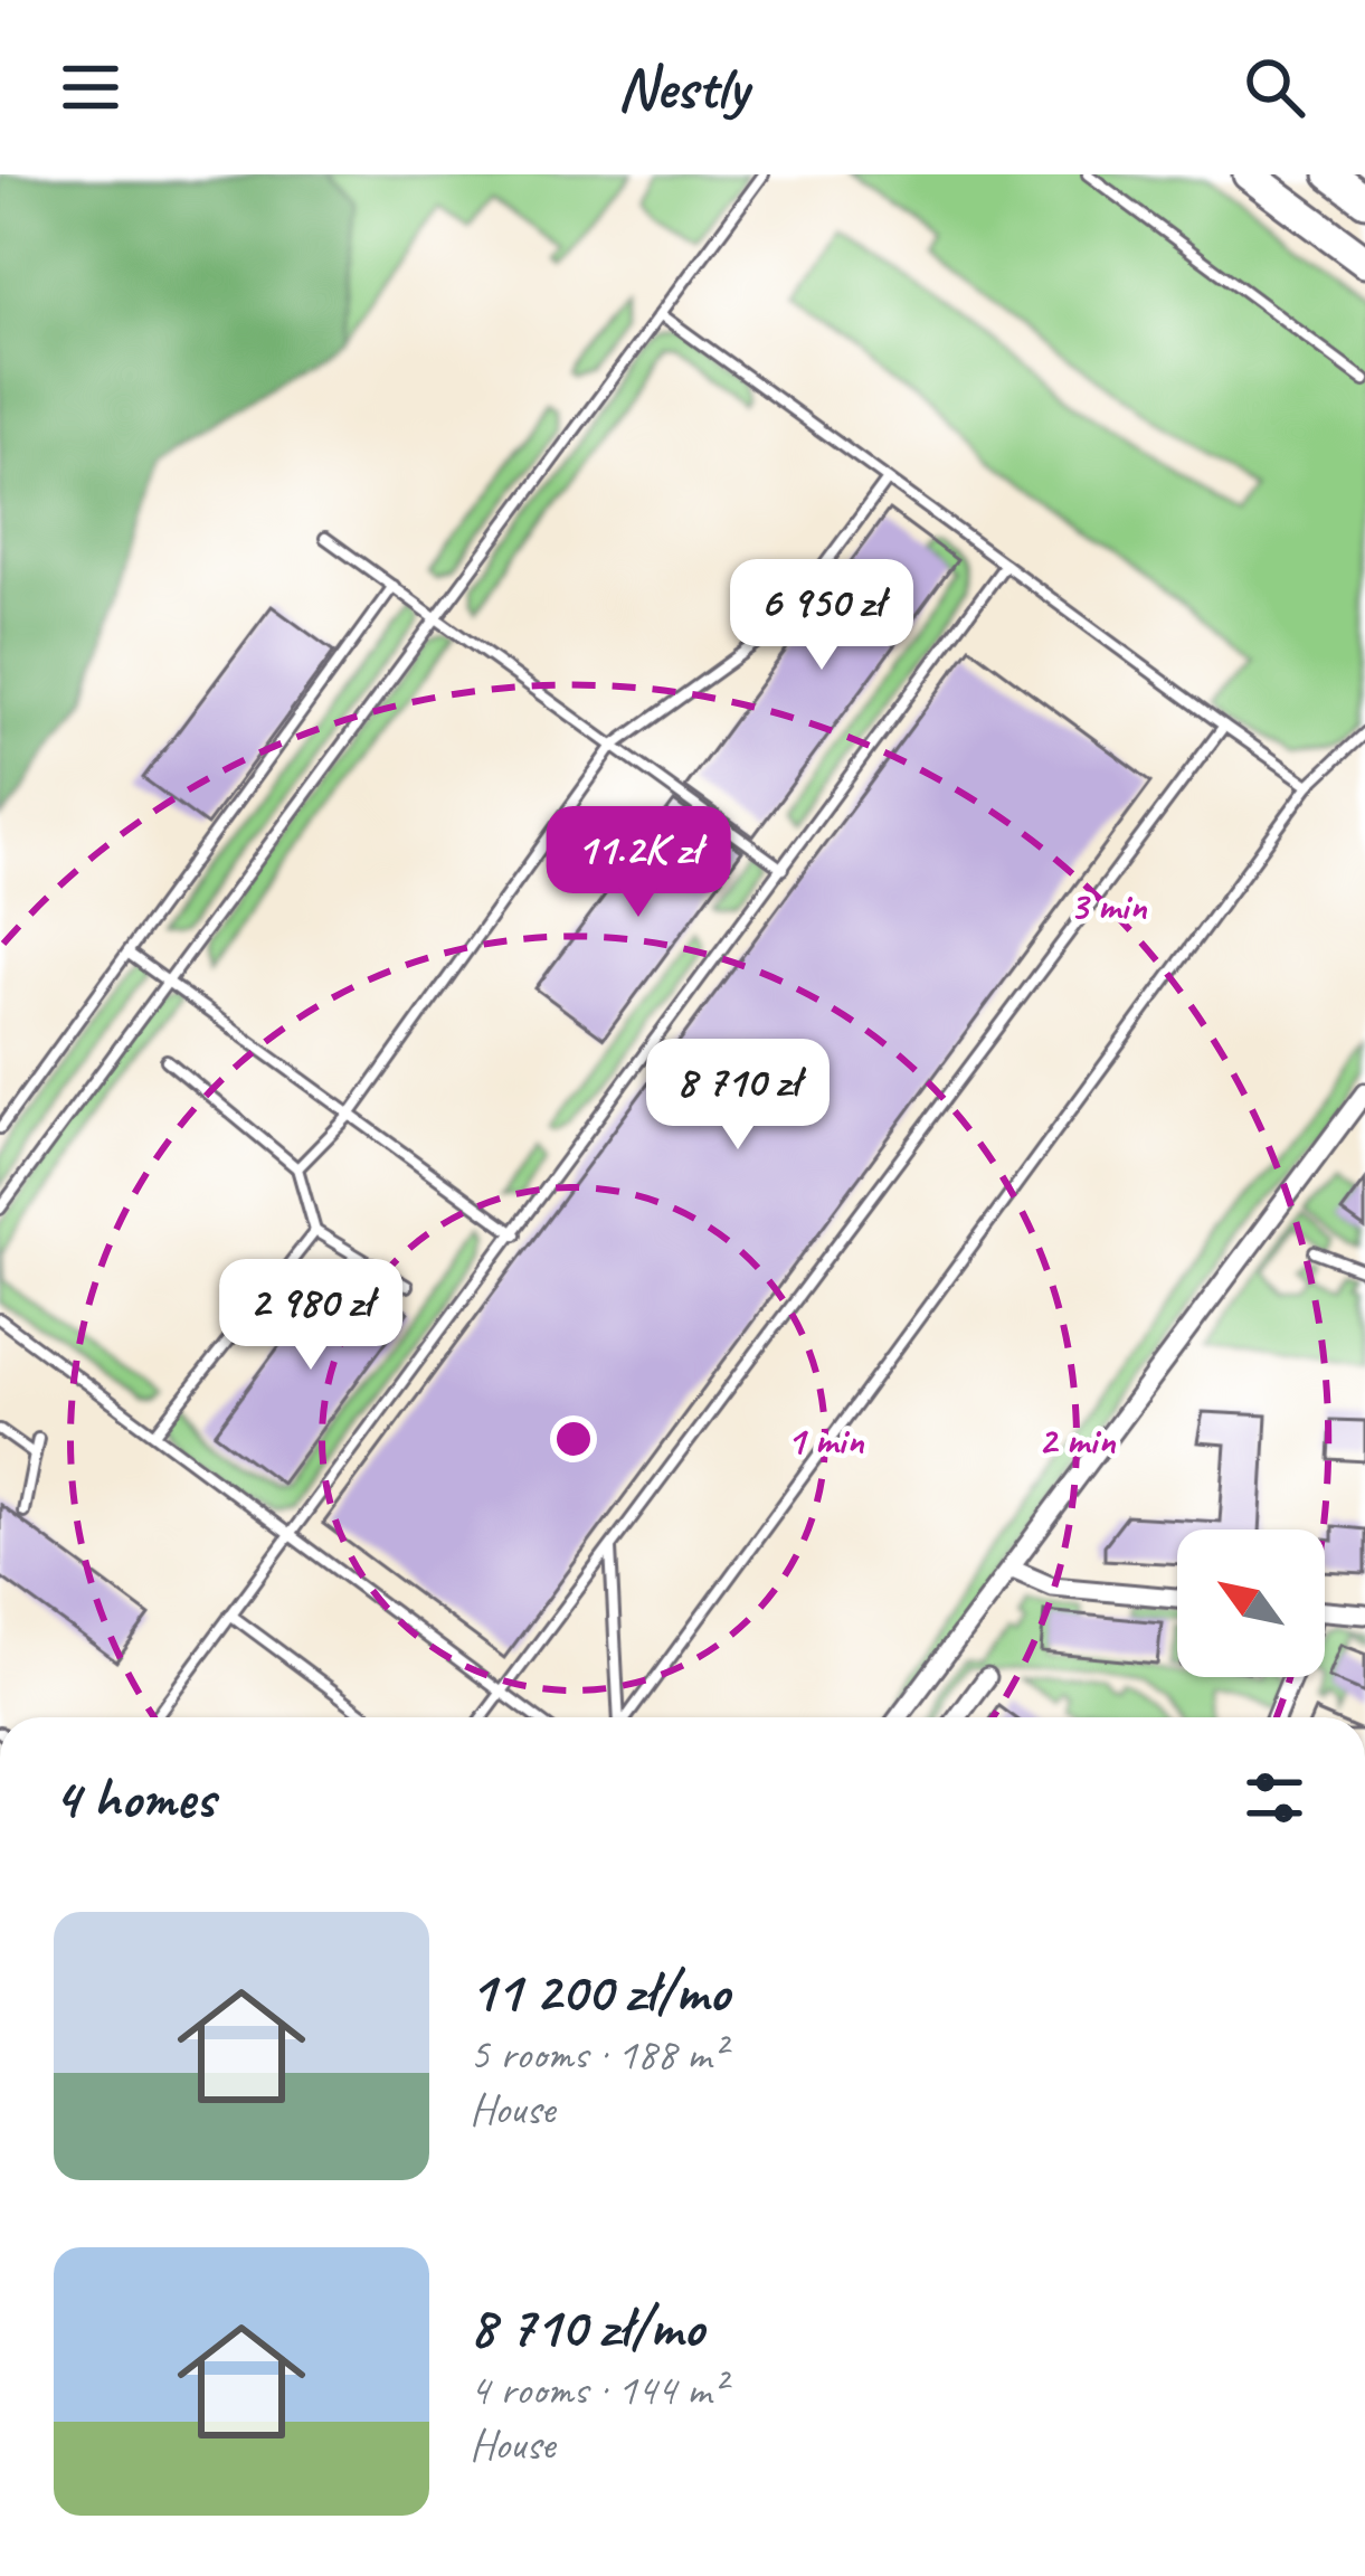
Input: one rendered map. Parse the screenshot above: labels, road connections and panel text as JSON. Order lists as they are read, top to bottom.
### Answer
{
  "north": "top left",
  "page": {
    "header": "Nestly",
    "price": [
      "6 950 zł",
      "11.2K zł",
      "8 710 zł",
      "2 980 zł"
    ],
    "heading": "4 homes",
    "list": [
      {
        "name": "11 200 zł/mo",
        "note": "5 rooms · 188 m² · House"
      },
      {
        "name": "8 710 zł/mo",
        "note": "4 rooms · 144 m² · House"
      }
    ]
  },
  "rings": ["3 min", "1 min", "2 min"]
}
